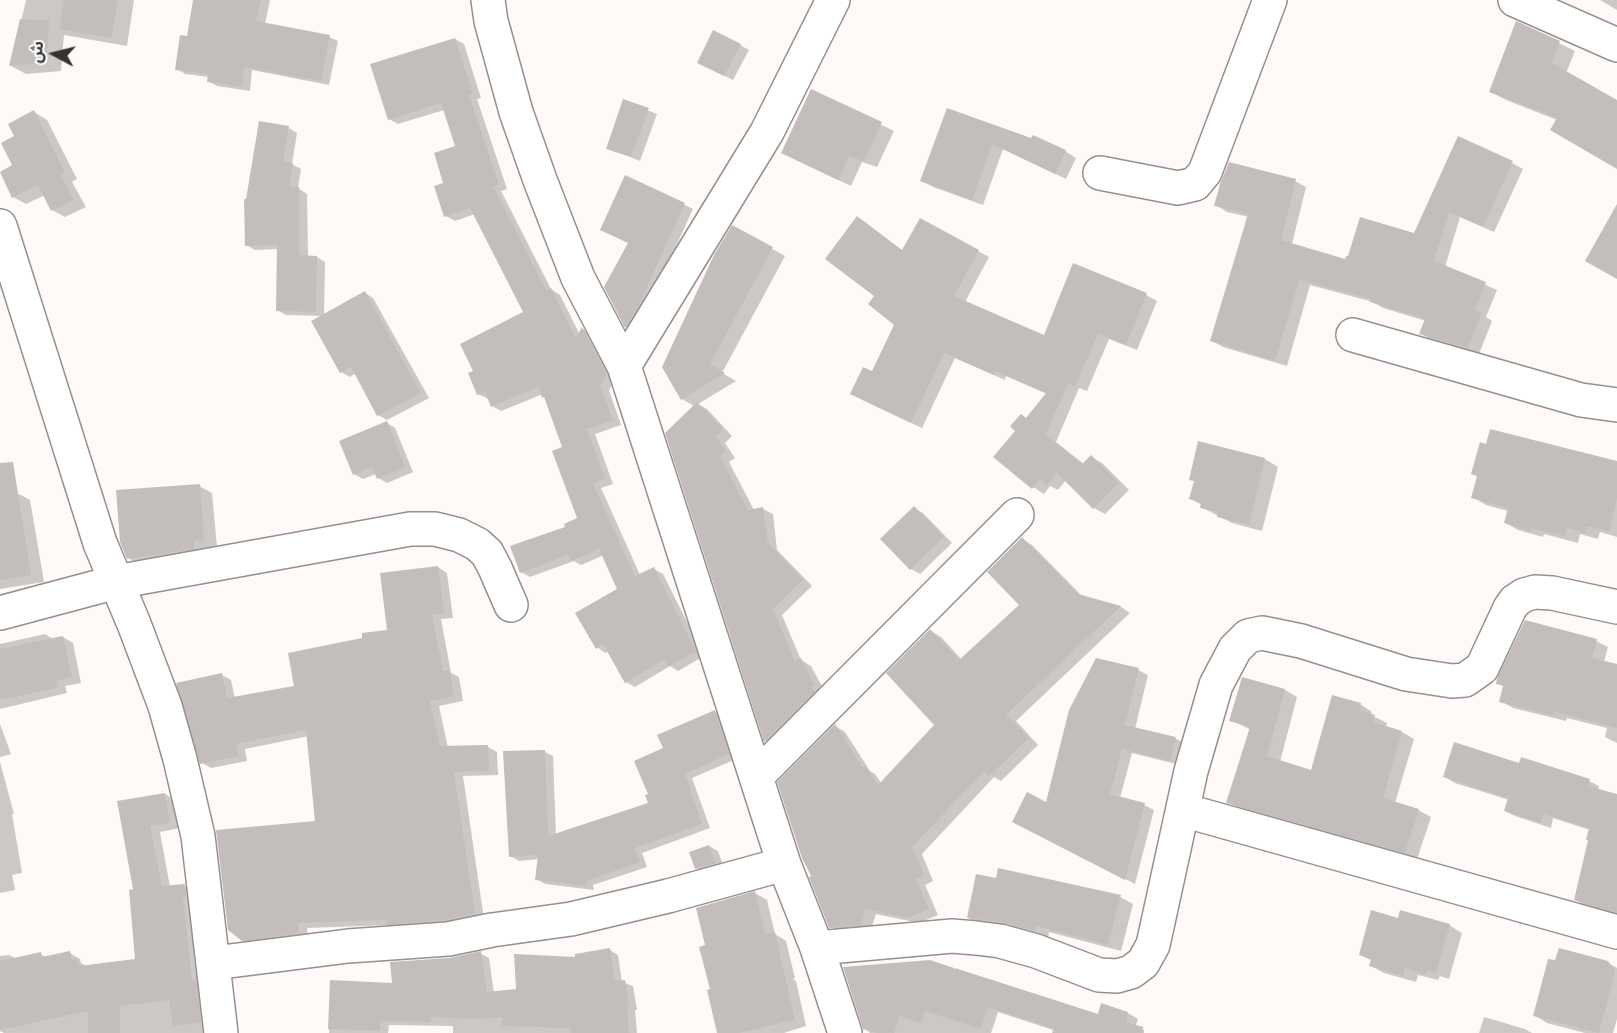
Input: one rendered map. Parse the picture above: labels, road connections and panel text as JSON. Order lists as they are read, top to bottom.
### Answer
{
  "north": "left"
}
